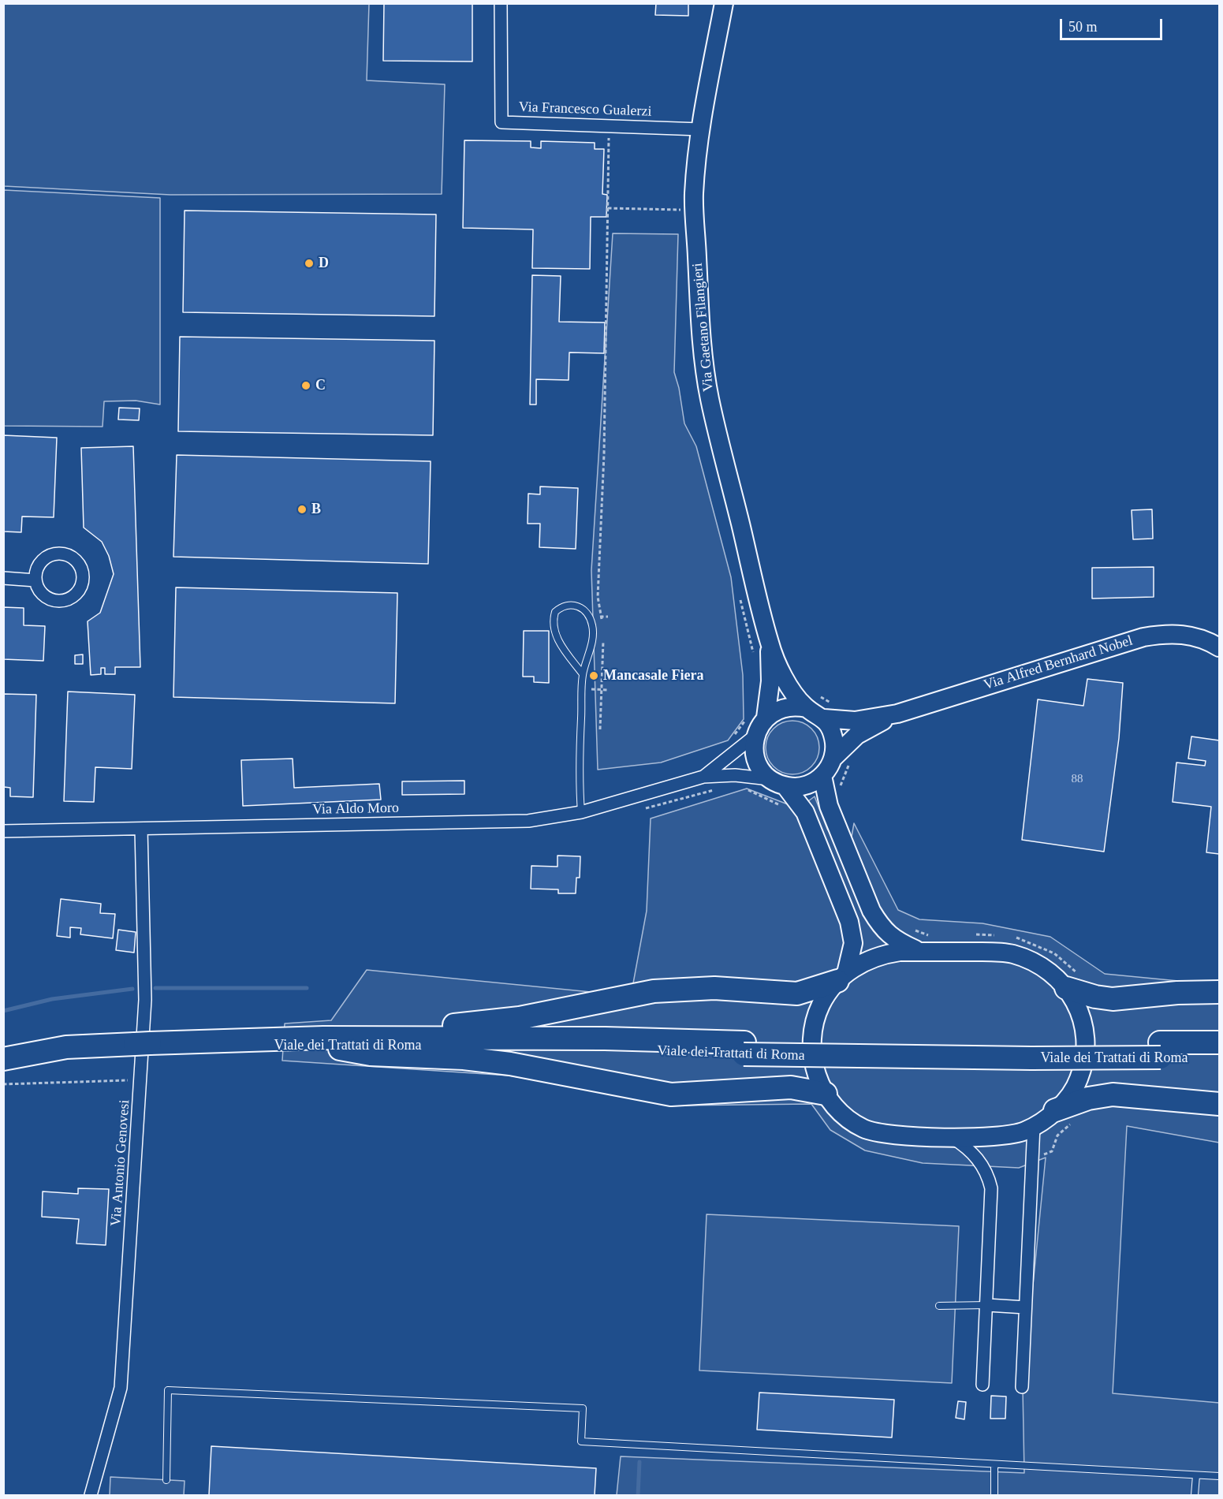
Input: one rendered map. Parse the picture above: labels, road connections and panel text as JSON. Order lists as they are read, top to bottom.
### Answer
{
  "streets": {
    "highway": ["Viale dei Trattati di Roma"],
    "street": [
      "Via Francesco Gualerzi",
      "Via Gaetano Filangieri",
      "Via Alfred Bernhard Nobel",
      "Via Aldo Moro",
      "Via Antonio Genovesi"
    ]
  },
  "crossings": [
    ["Via Francesco Gualerzi", "Via Gaetano Filangieri"],
    ["Via Gaetano Filangieri", "Via Alfred Bernhard Nobel"],
    ["Via Gaetano Filangieri", "Via Aldo Moro"],
    ["Via Alfred Bernhard Nobel", "Via Aldo Moro"],
    ["Via Aldo Moro", "Via Antonio Genovesi"]
  ],
  "places": [
    "D",
    "C",
    "B",
    "Mancasale Fiera"
  ],
  "house_numbers": ["88"],
  "scale_bar": "50 m"
}
